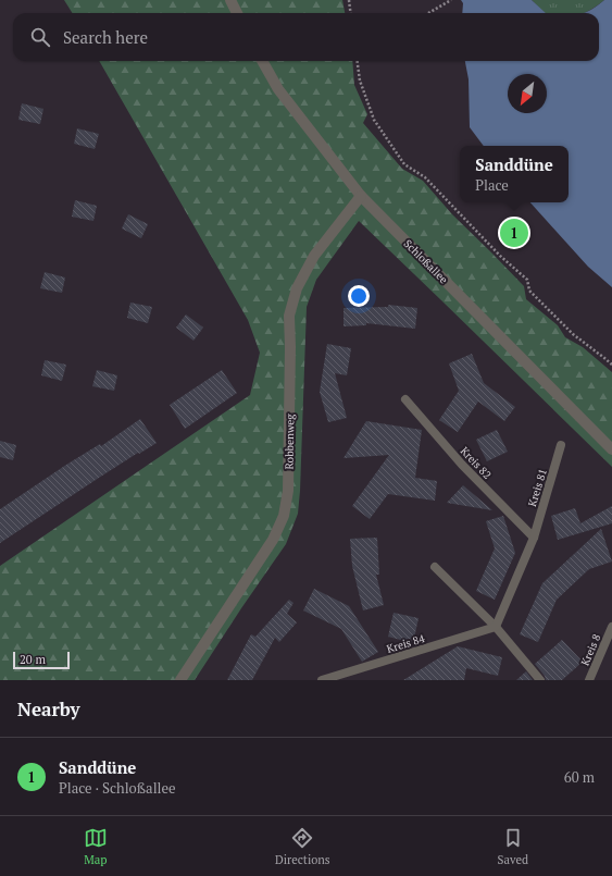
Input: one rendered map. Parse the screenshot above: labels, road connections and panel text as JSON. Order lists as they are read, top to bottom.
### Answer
{
  "streets": {
    "street": ["Schloßallee", "Robbenweg"],
    "lane": [
      "Kreis 82",
      "Kreis 81",
      "Kreis 84",
      "Kreis 8"
    ]
  },
  "crossings": [
    ["Schloßallee", "Robbenweg"],
    ["Kreis 82", "Kreis 81"],
    ["Kreis 81", "Kreis 84"]
  ],
  "scale_bar": "20 m",
  "north": "bottom left",
  "page": {
    "search": "Search here",
    "popup": ["Sanddüne", "Place"],
    "pins": "1",
    "scale": "20 m",
    "heading": "Nearby",
    "list": [
      {
        "mark": "1",
        "name": "Sanddüne",
        "note": "Place · Schloßallee",
        "value": "60 m"
      }
    ],
    "nav": ["Map", "Directions", "Saved"]
  }
}
